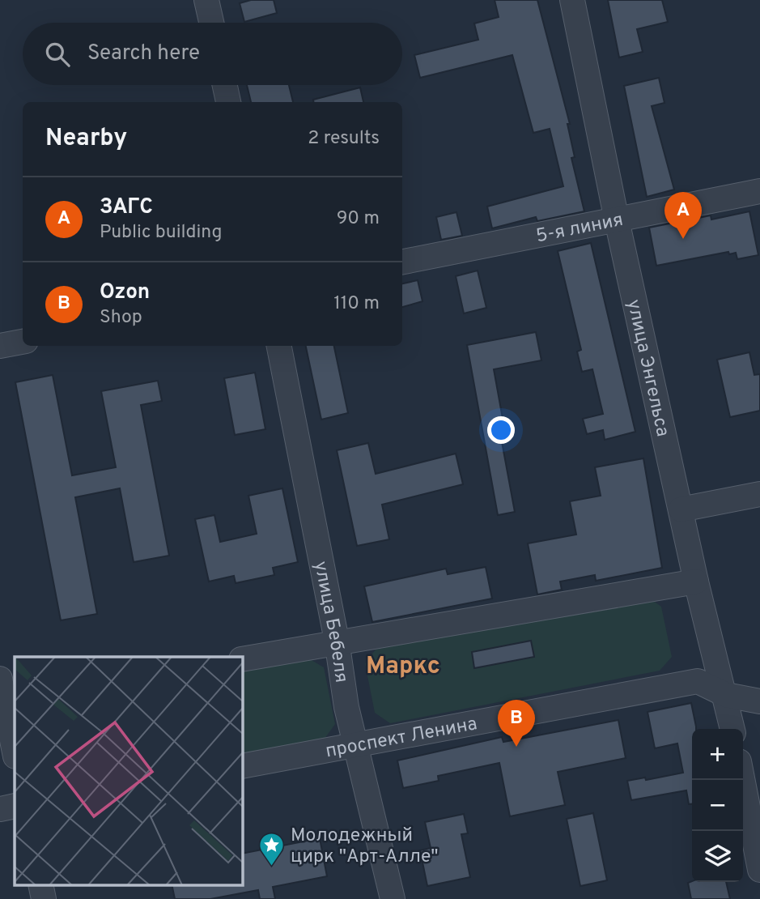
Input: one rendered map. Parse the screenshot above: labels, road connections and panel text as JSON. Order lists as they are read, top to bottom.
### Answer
{
  "streets": {
    "street": [
      "5-я линия",
      "улица Энгельса",
      "улица Бебеля",
      "проспект Ленина"
    ]
  },
  "crossings": [
    ["5-я линия", "улица Энгельса"],
    ["улица Энгельса", "проспект Ленина"],
    ["улица Бебеля", "проспект Ленина"]
  ],
  "districts": ["Маркс"],
  "places": {
    "place": ["Молодежный цирк \"Арт-Алле\""]
  },
  "page": {
    "search": "Search here",
    "heading": ["Nearby", "2 results"],
    "list": [
      {
        "mark": "A",
        "name": "ЗАГС",
        "note": "Public building",
        "value": "90 m"
      },
      {
        "mark": "B",
        "name": "Ozon",
        "note": "Shop",
        "value": "110 m"
      }
    ],
    "pins": ["A", "B"],
    "map_buttons": ["+", "−"]
  }
}
